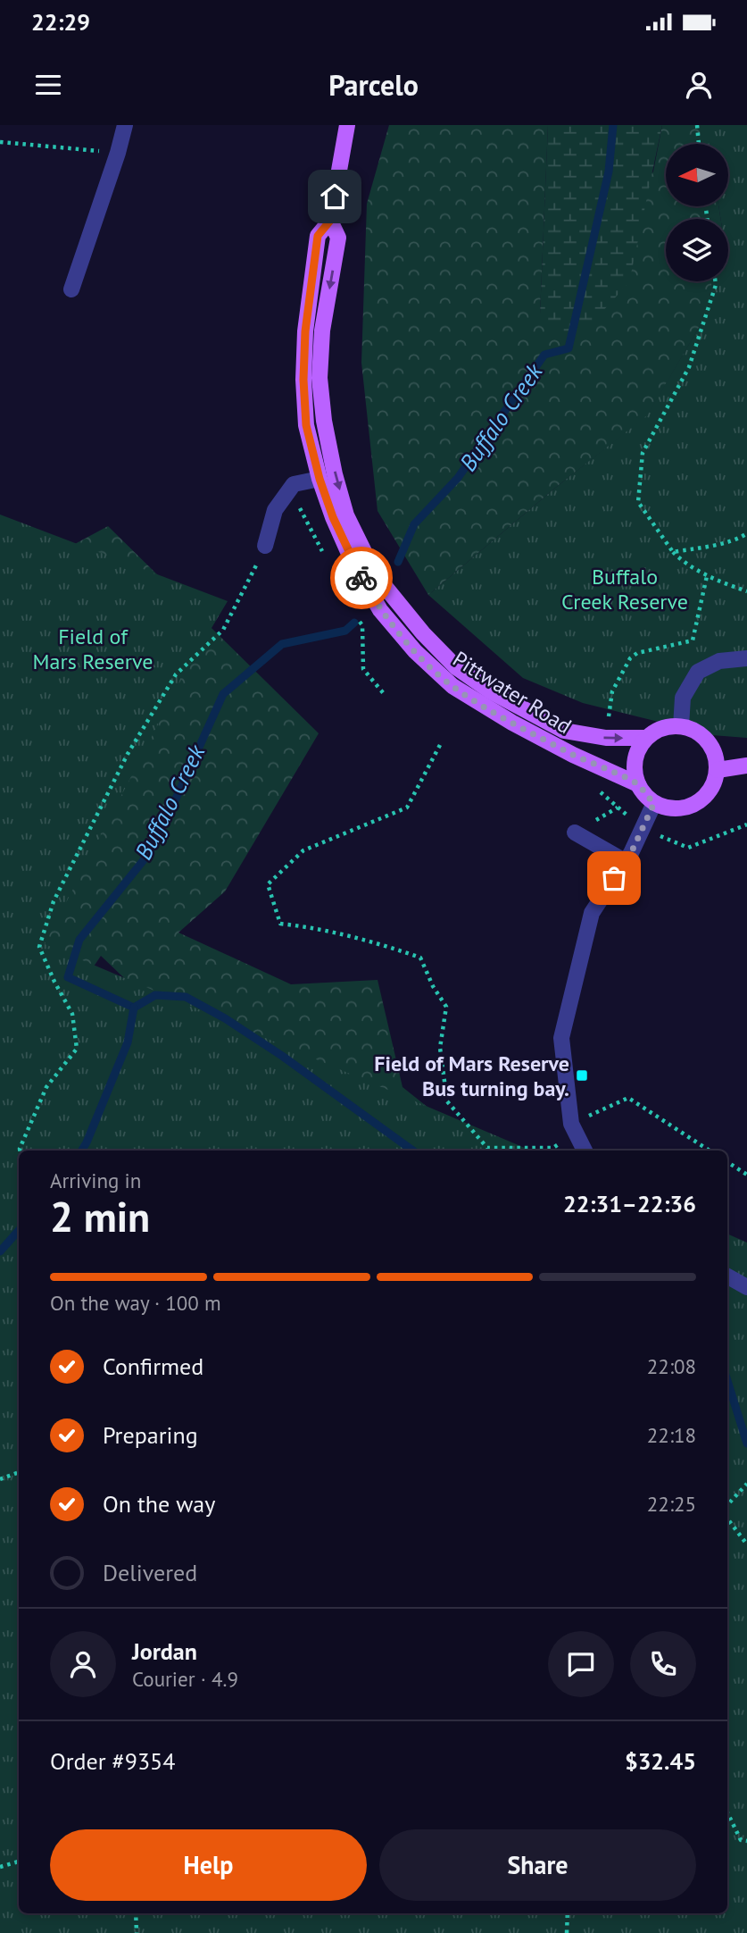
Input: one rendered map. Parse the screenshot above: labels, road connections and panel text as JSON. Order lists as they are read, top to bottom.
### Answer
{
  "streets": {
    "main road": ["Pittwater Road"]
  },
  "water": ["Buffalo Creek"],
  "parks": ["Buffalo Creek Reserve", "Field of Mars Reserve"],
  "places": {
    "transit": ["Field of Mars Reserve Bus turning bay."]
  },
  "north": "left",
  "page": {
    "status": "22:29",
    "header": "Parcelo",
    "heading": ["2 min", "Arriving in", "22:31–22:36"],
    "panel": [
      "Jordan",
      "Courier · 4.9",
      "Order #9354",
      "$32.45"
    ],
    "bar": "On the way · 100 m",
    "list": [
      ["Confirmed", "22:08"],
      ["Preparing", "22:18"],
      ["On the way", "22:25"],
      "Delivered"
    ],
    "buttons": ["Help", "Share"]
  }
}
